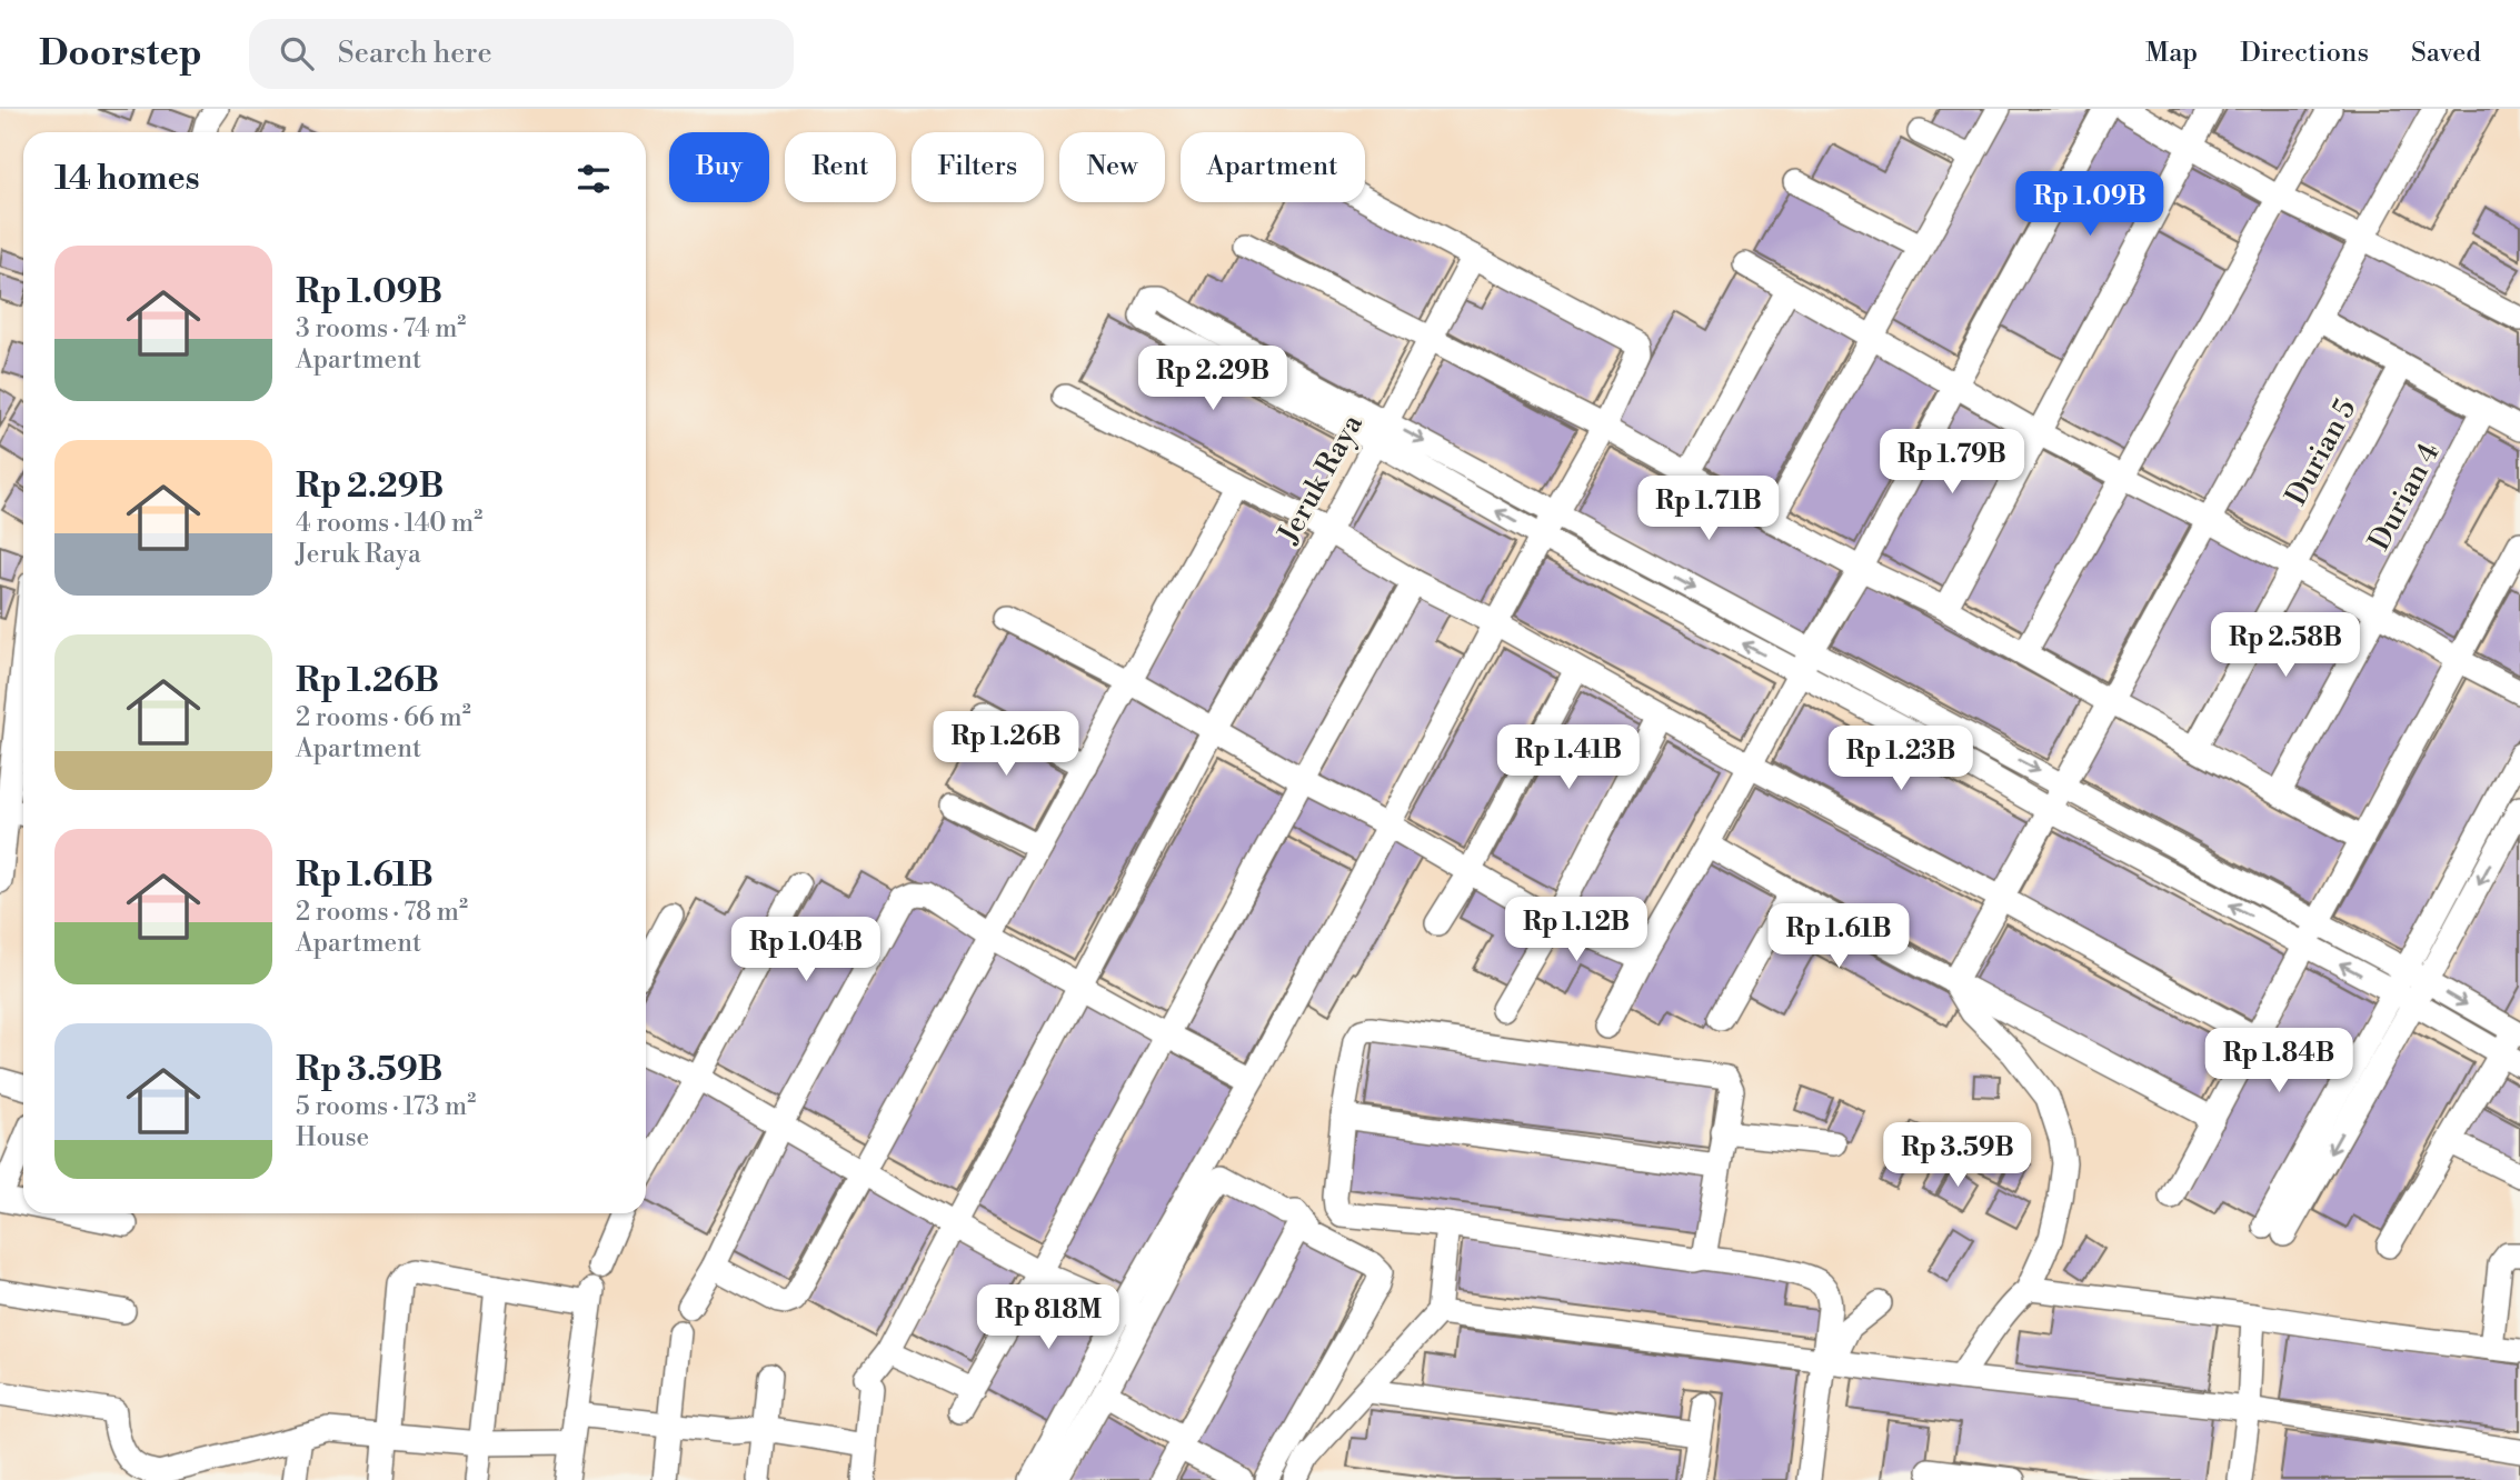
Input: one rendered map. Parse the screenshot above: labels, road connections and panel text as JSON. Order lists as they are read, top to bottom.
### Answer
{
  "streets": {
    "street": ["Durian 5", "Jeruk Raya", "Durian 4"]
  },
  "page": {
    "header": "Doorstep",
    "search": "Search here",
    "nav": ["Map", "Directions", "Saved"],
    "chip": [
      "Buy",
      "Rent",
      "Filters",
      "New",
      "Apartment"
    ],
    "heading": "14 homes",
    "price": [
      "Rp 1.09B",
      "Rp 2.29B",
      "Rp 1.79B",
      "Rp 1.71B",
      "Rp 2.58B",
      "Rp 1.26B",
      "Rp 1.41B",
      "Rp 1.23B",
      "Rp 1.12B",
      "Rp 1.61B",
      "Rp 1.04B",
      "Rp 1.84B",
      "Rp 3.59B",
      "Rp 818M"
    ],
    "list": [
      {
        "name": "Rp 1.09B",
        "note": "3 rooms · 74 m² · Apartment"
      },
      {
        "name": "Rp 2.29B",
        "note": "4 rooms · 140 m² · Jeruk Raya"
      },
      {
        "name": "Rp 1.26B",
        "note": "2 rooms · 66 m² · Apartment"
      },
      {
        "name": "Rp 1.61B",
        "note": "2 rooms · 78 m² · Apartment"
      },
      {
        "name": "Rp 3.59B",
        "note": "5 rooms · 173 m² · House"
      }
    ]
  }
}
